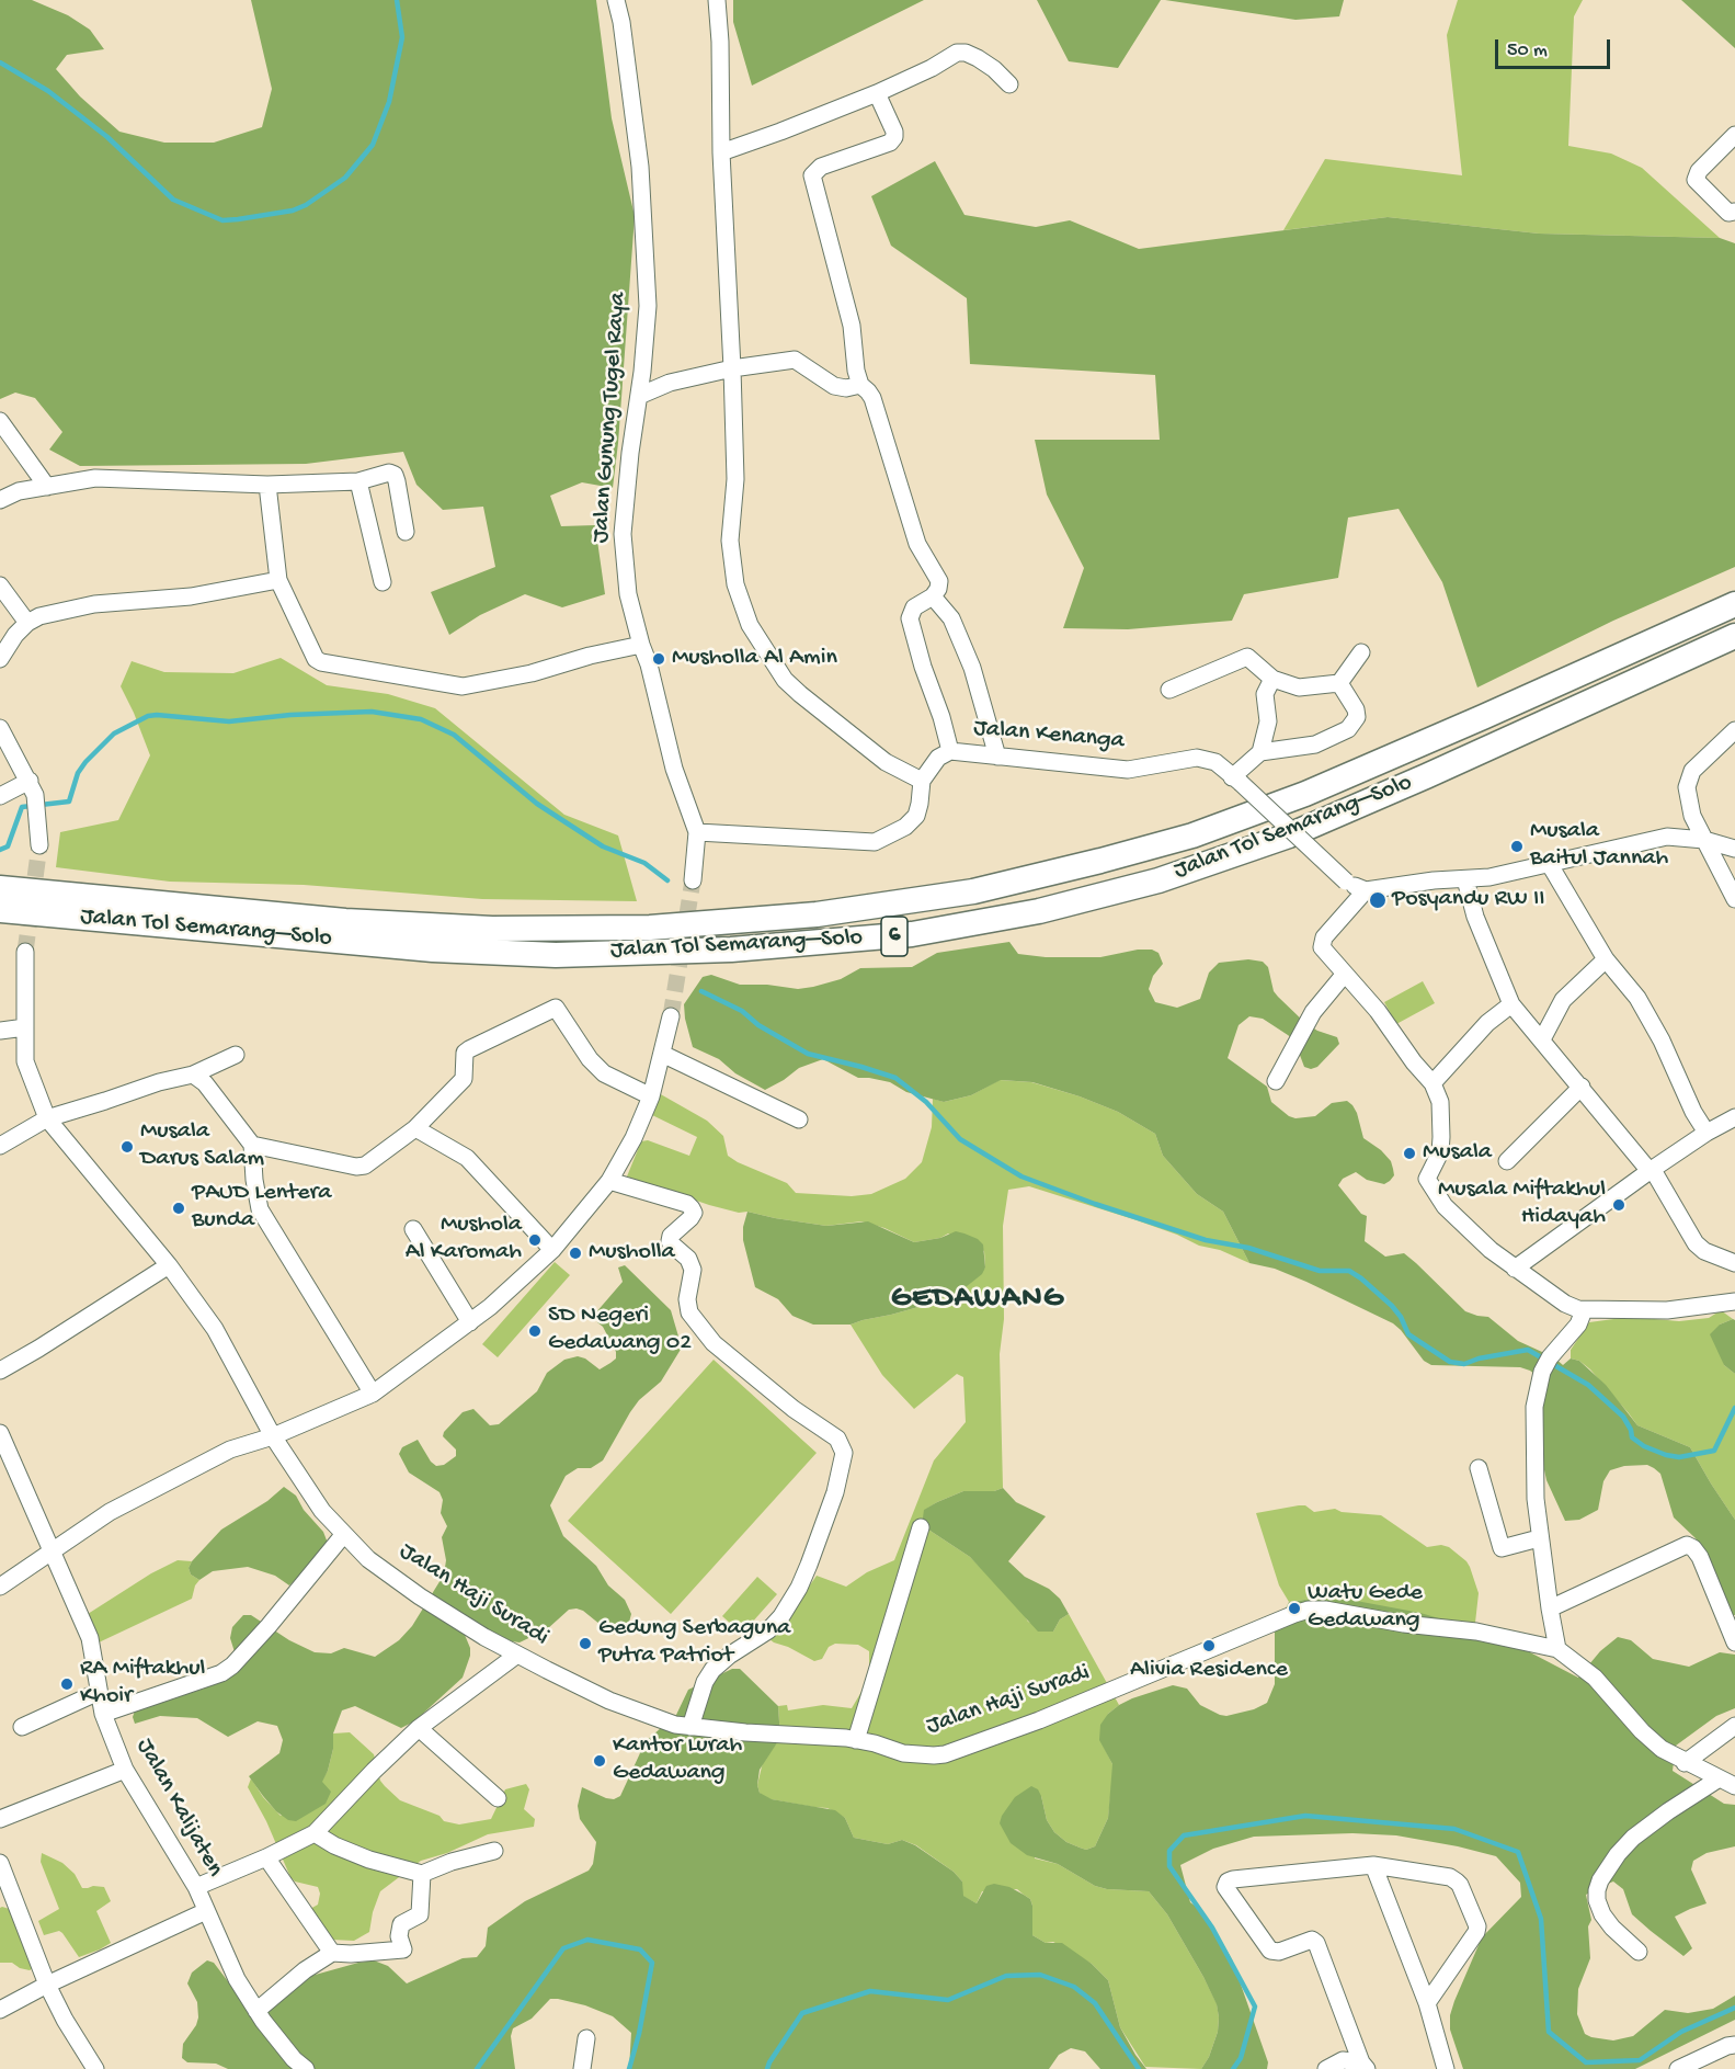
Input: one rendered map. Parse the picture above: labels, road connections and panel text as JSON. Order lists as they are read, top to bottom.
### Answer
{
  "streets": {
    "highway": ["Jalan Tol Semarang–Solo", "6"],
    "street": [
      "Jalan Gunung Tugel Raya",
      "Jalan Kenanga",
      "Jalan Haji Suradi",
      "Jalan Kalijaten"
    ]
  },
  "districts": ["GEDAWANG"],
  "places": [
    "Musholla Al Amin",
    "Musala Baitul Jannah",
    "Posyandu RW II",
    "Musala Darus Salam",
    "Musala",
    "Musala Miftakhul Hidayah",
    "PAUD Lentera Bunda",
    "Mushola Al Karomah",
    "Musholla",
    "SD Negeri Gedawang 02",
    "Watu Gede Gedawang",
    "Gedung Serbaguna Putra Patriot",
    "Alivia Residence",
    "RA Miftakhul Khoir",
    "Kantor Lurah Gedawang"
  ],
  "scale_bar": "50 m"
}
